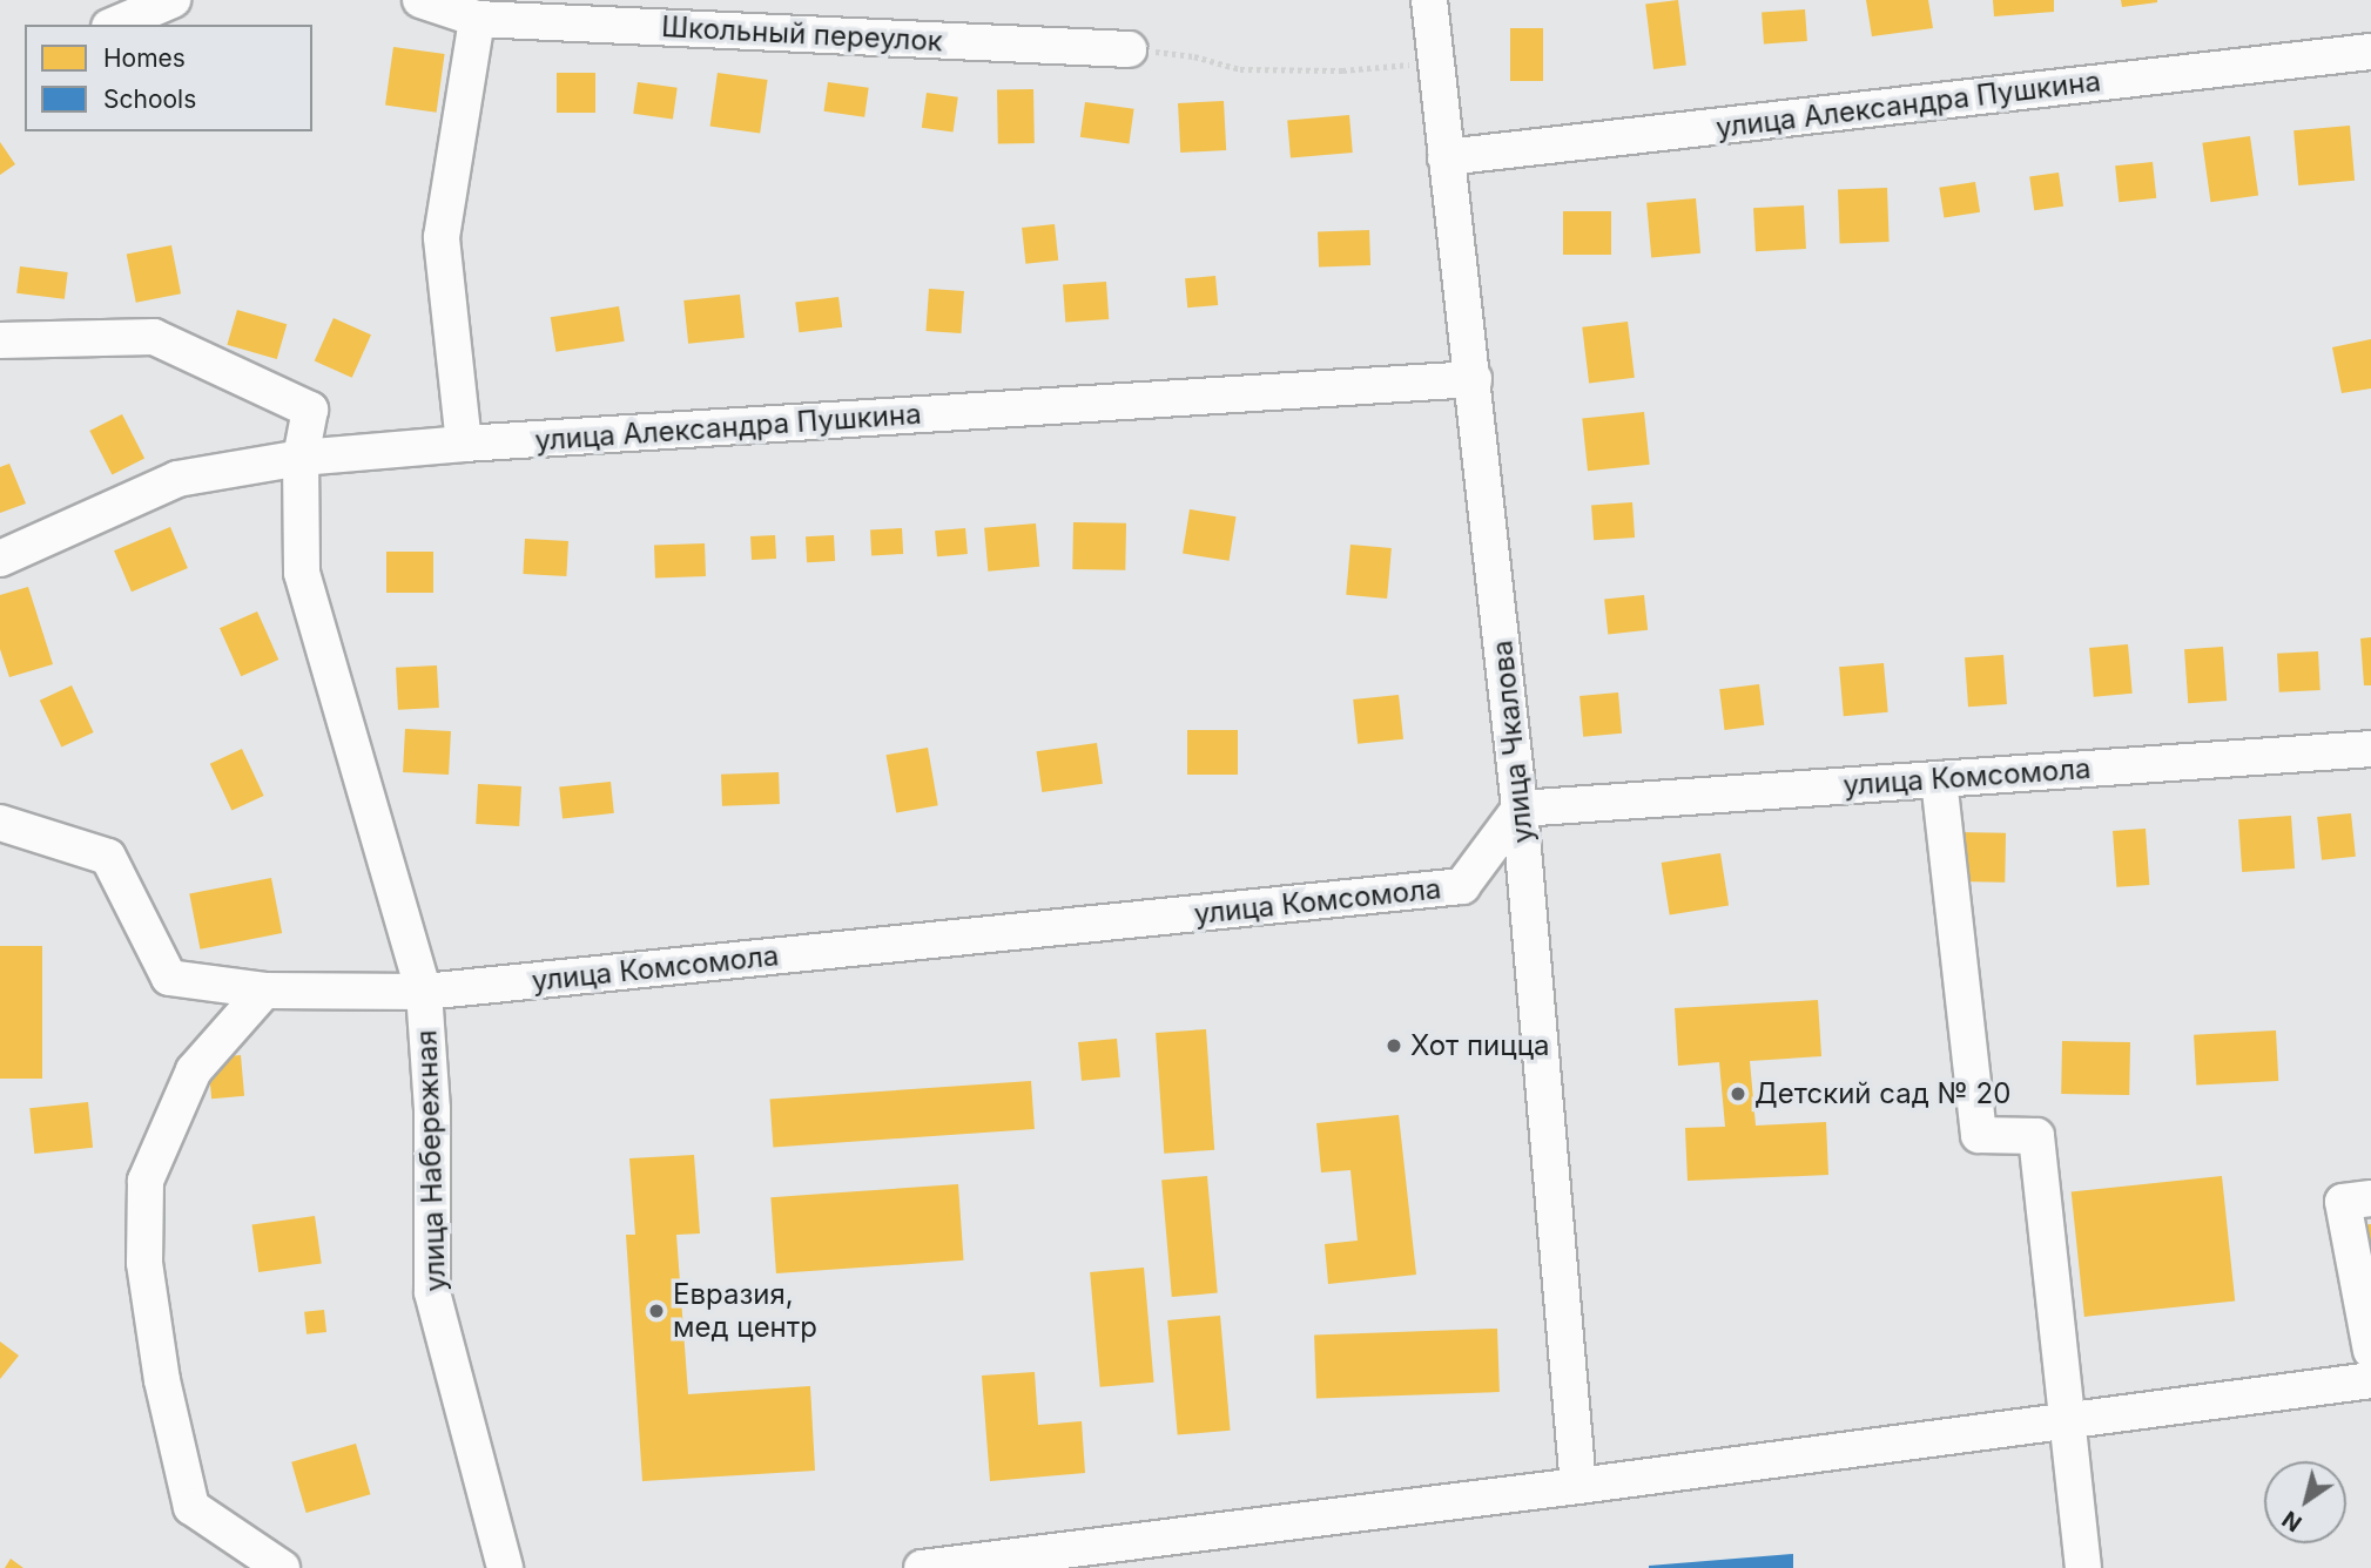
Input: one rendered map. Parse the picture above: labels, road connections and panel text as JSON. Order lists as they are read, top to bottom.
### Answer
{
  "streets": {
    "street": [
      "Школьный переулок",
      "улица Александра Пушкина",
      "улица Чкалова",
      "улица Комсомола",
      "улица Набережная"
    ]
  },
  "crossings": [
    ["улица Александра Пушкина", "улица Чкалова"],
    ["улица Александра Пушкина", "улица Набережная"],
    ["улица Чкалова", "улица Комсомола"],
    ["улица Комсомола", "улица Набережная"]
  ],
  "places": ["Хот пицца", "Детский сад № 20", "Евразия, мед центр"],
  "legend": ["Homes", "Schools"],
  "north": "bottom left"
}
